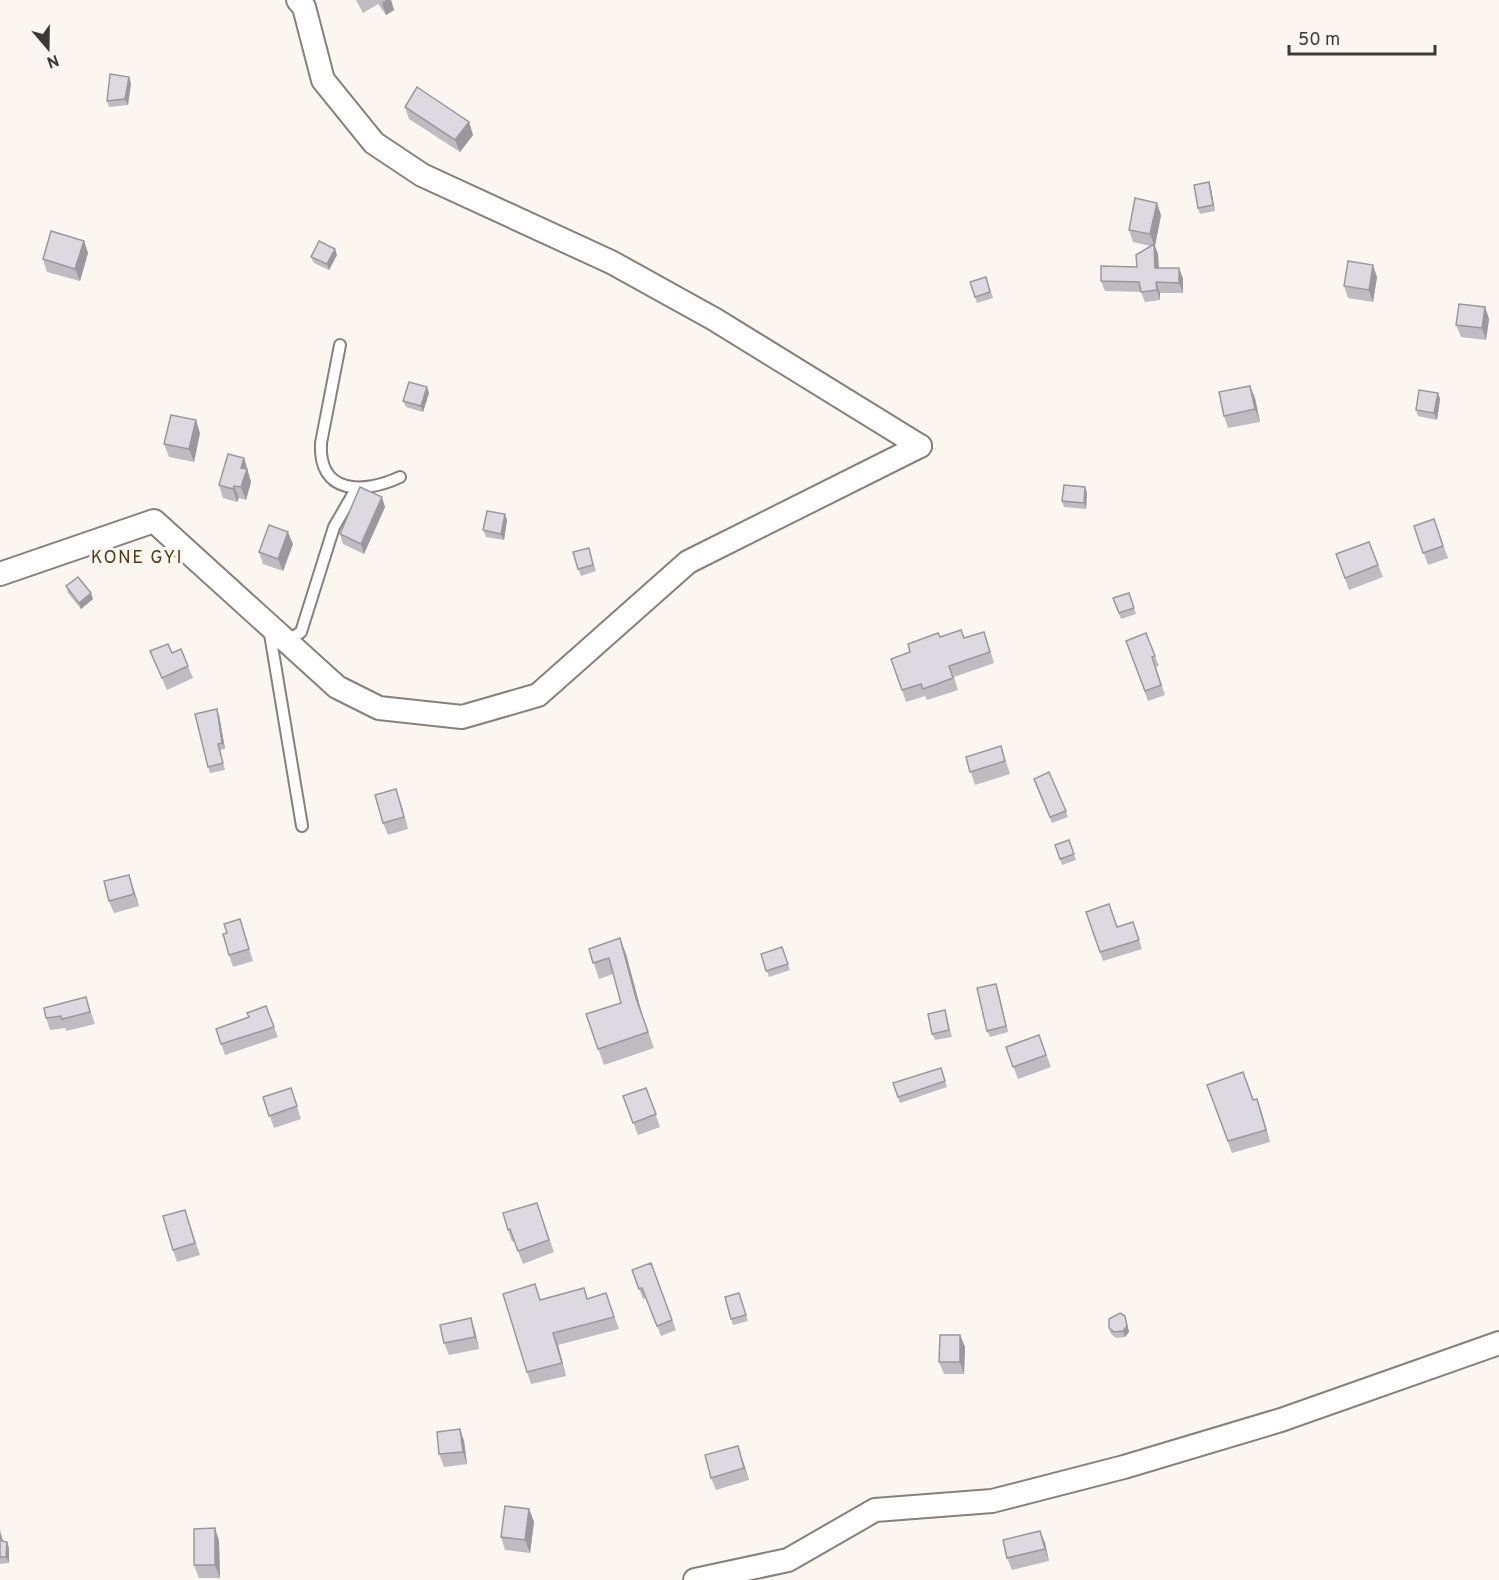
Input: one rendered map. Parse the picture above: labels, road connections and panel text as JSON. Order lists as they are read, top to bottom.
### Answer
{
  "districts": ["KONE GYI"],
  "scale_bar": "50 m",
  "north": "bottom"
}
